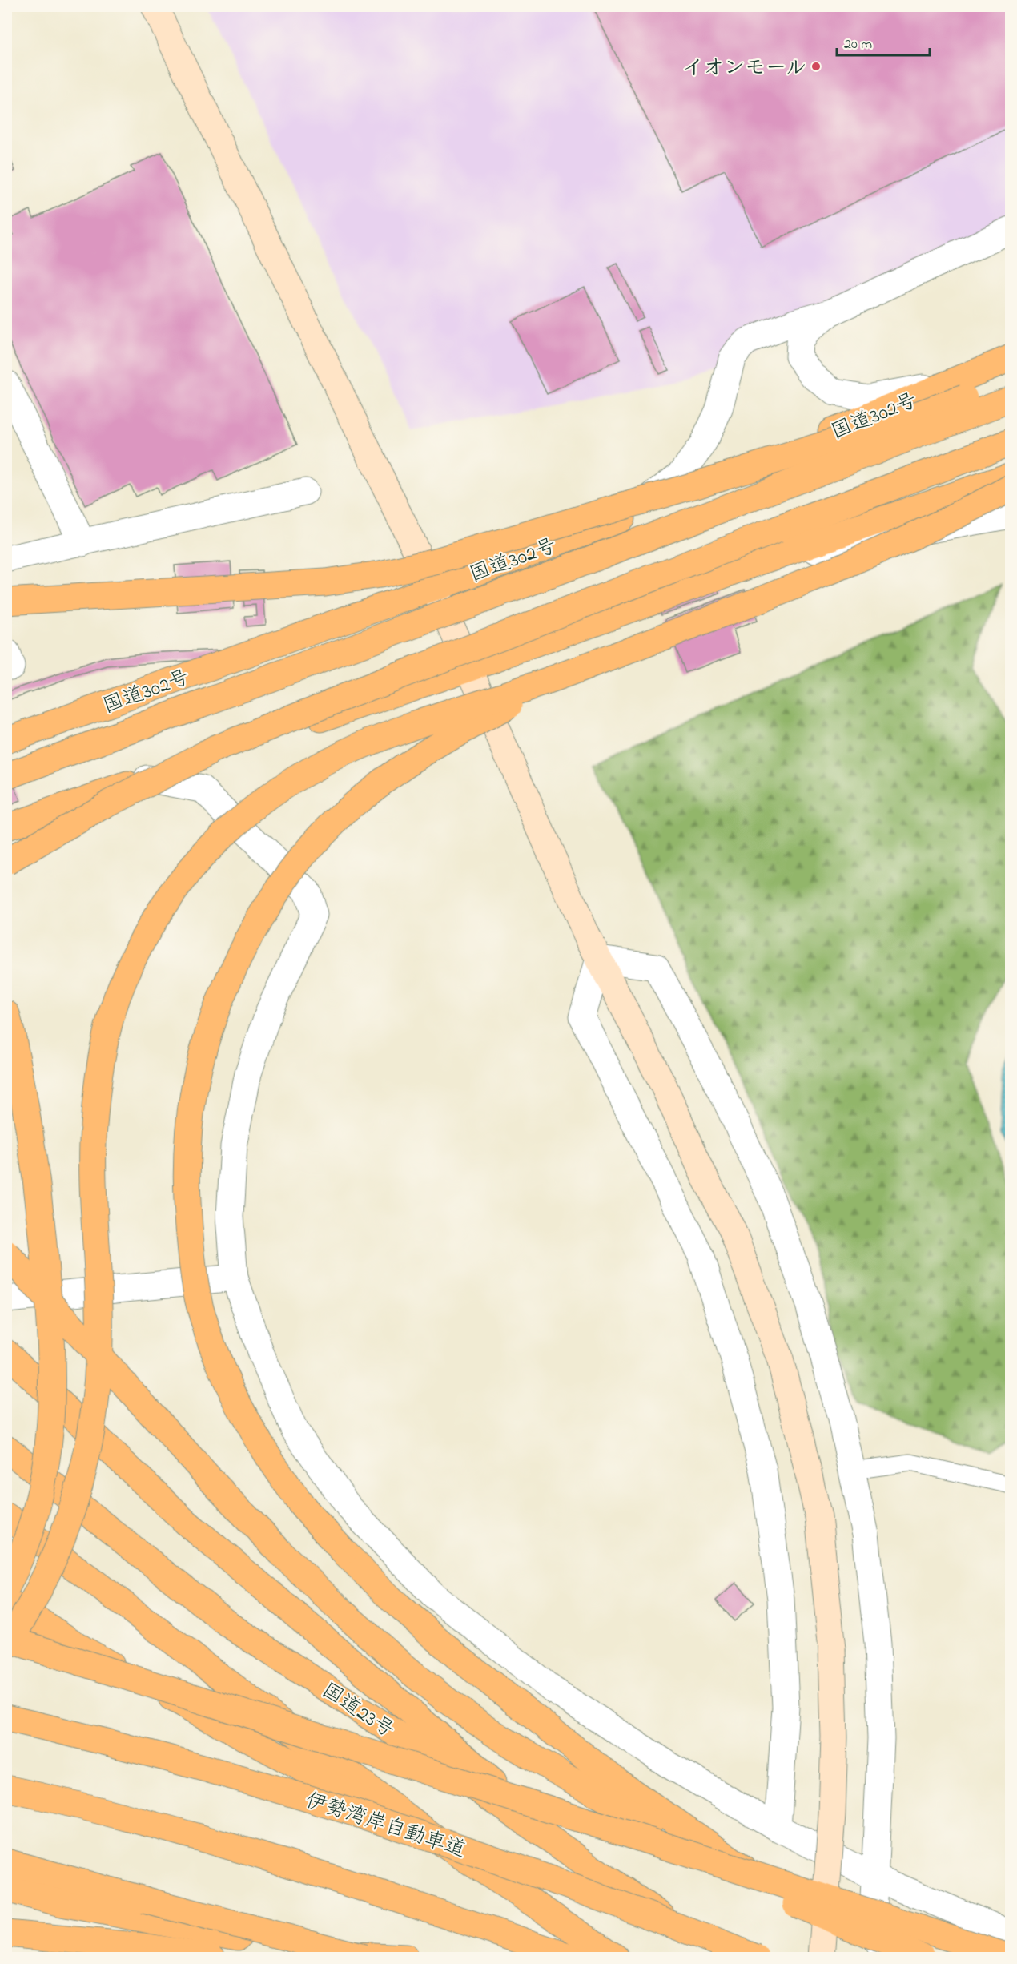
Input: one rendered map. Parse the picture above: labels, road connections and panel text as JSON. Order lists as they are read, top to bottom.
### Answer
{
  "streets": {
    "highway": ["国道302号", "国道23号", "伊勢湾岸自動車道"]
  },
  "places": ["イオンモール"],
  "scale_bar": "20 m"
}
